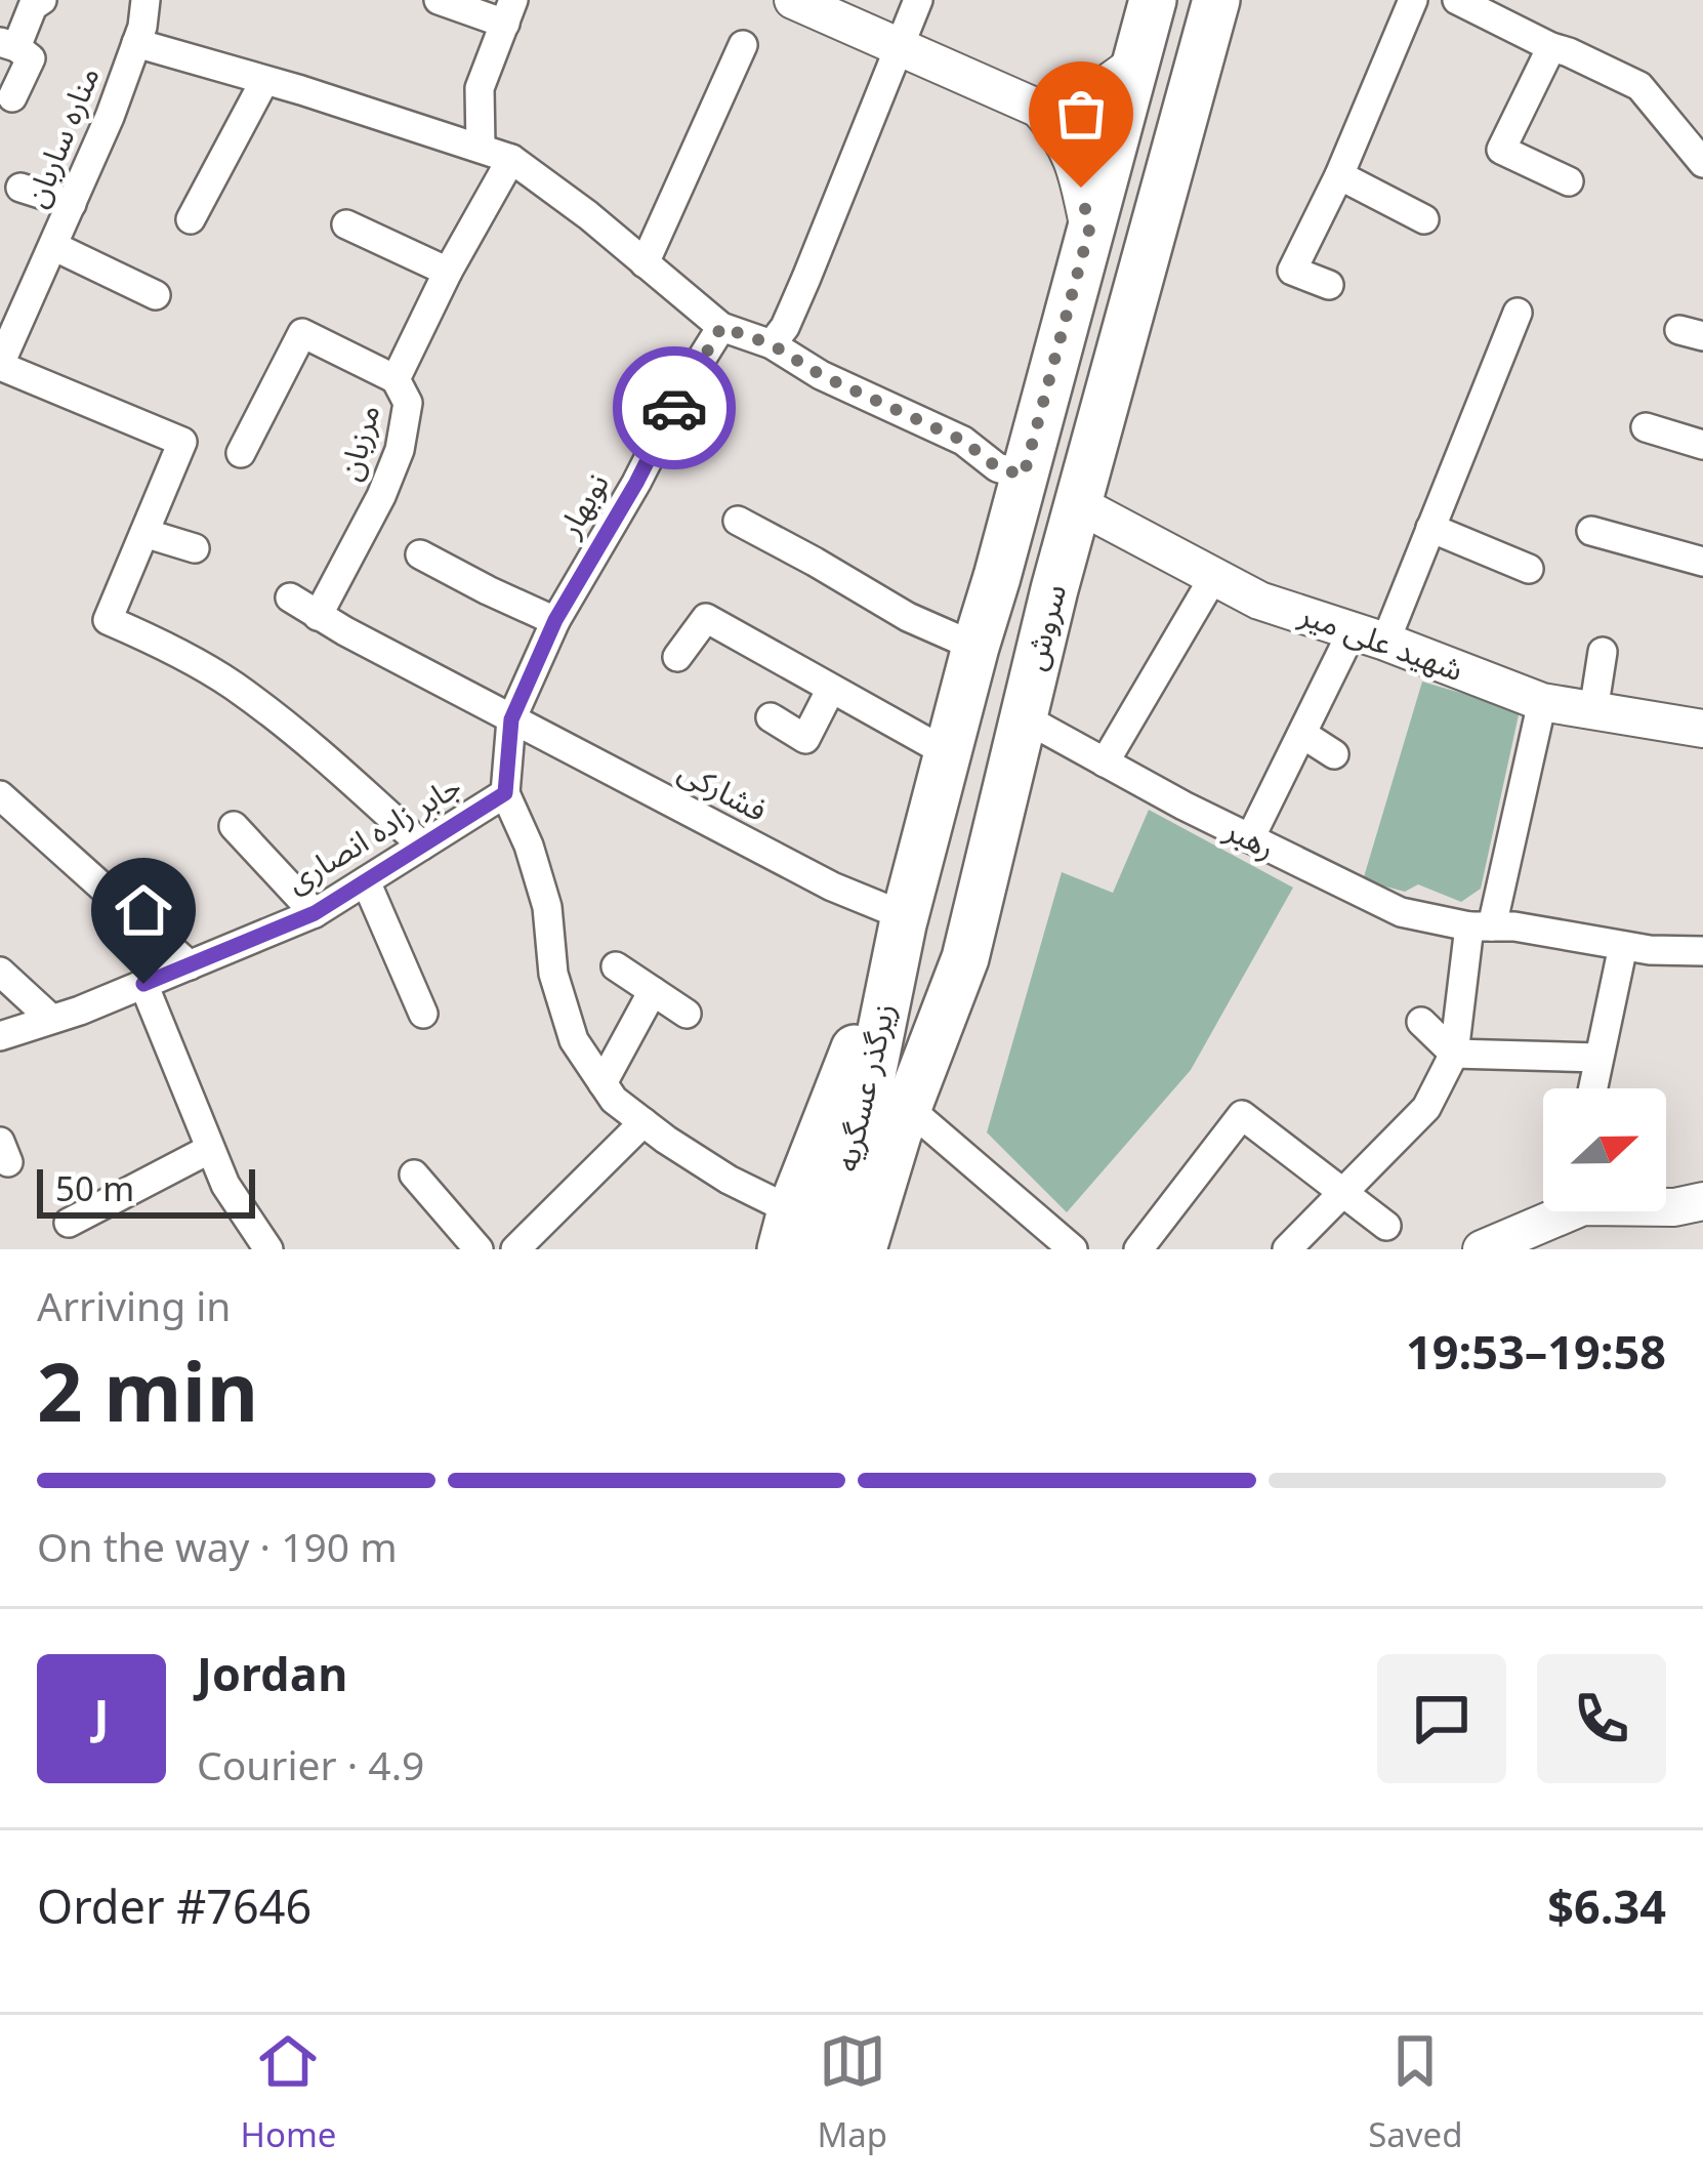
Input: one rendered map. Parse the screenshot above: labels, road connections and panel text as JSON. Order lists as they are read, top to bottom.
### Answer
{
  "streets": {
    "main road": ["سروش", "زیرگذر عسگریه"],
    "street": [
      "مناره ساربان",
      "مرزبان",
      "نوبهار",
      "شهید علی میر",
      "فشارکی",
      "جابر زاده انصاری",
      "رهبر"
    ]
  },
  "crossings": [
    ["مرزبان", "فشارکی"],
    ["نوبهار", "فشارکی"],
    ["نوبهار", "جابر زاده انصاری"],
    ["سروش", "شهید علی میر"],
    ["سروش", "فشارکی"],
    ["سروش", "رهبر"],
    ["سروش", "زیرگذر عسگریه"],
    ["فشارکی", "جابر زاده انصاری"],
    ["فشارکی", "زیرگذر عسگریه"]
  ],
  "scale_bar": "50 m",
  "north": "right",
  "page": {
    "scale": "50 m",
    "heading": ["2 min", "Arriving in", "19:53–19:58"],
    "panel": [
      "Jordan",
      "Courier · 4.9",
      "Order #7646",
      "$6.34"
    ],
    "bar": "On the way · 190 m",
    "round": "J",
    "tabs": ["Home", "Map", "Saved"]
  }
}
